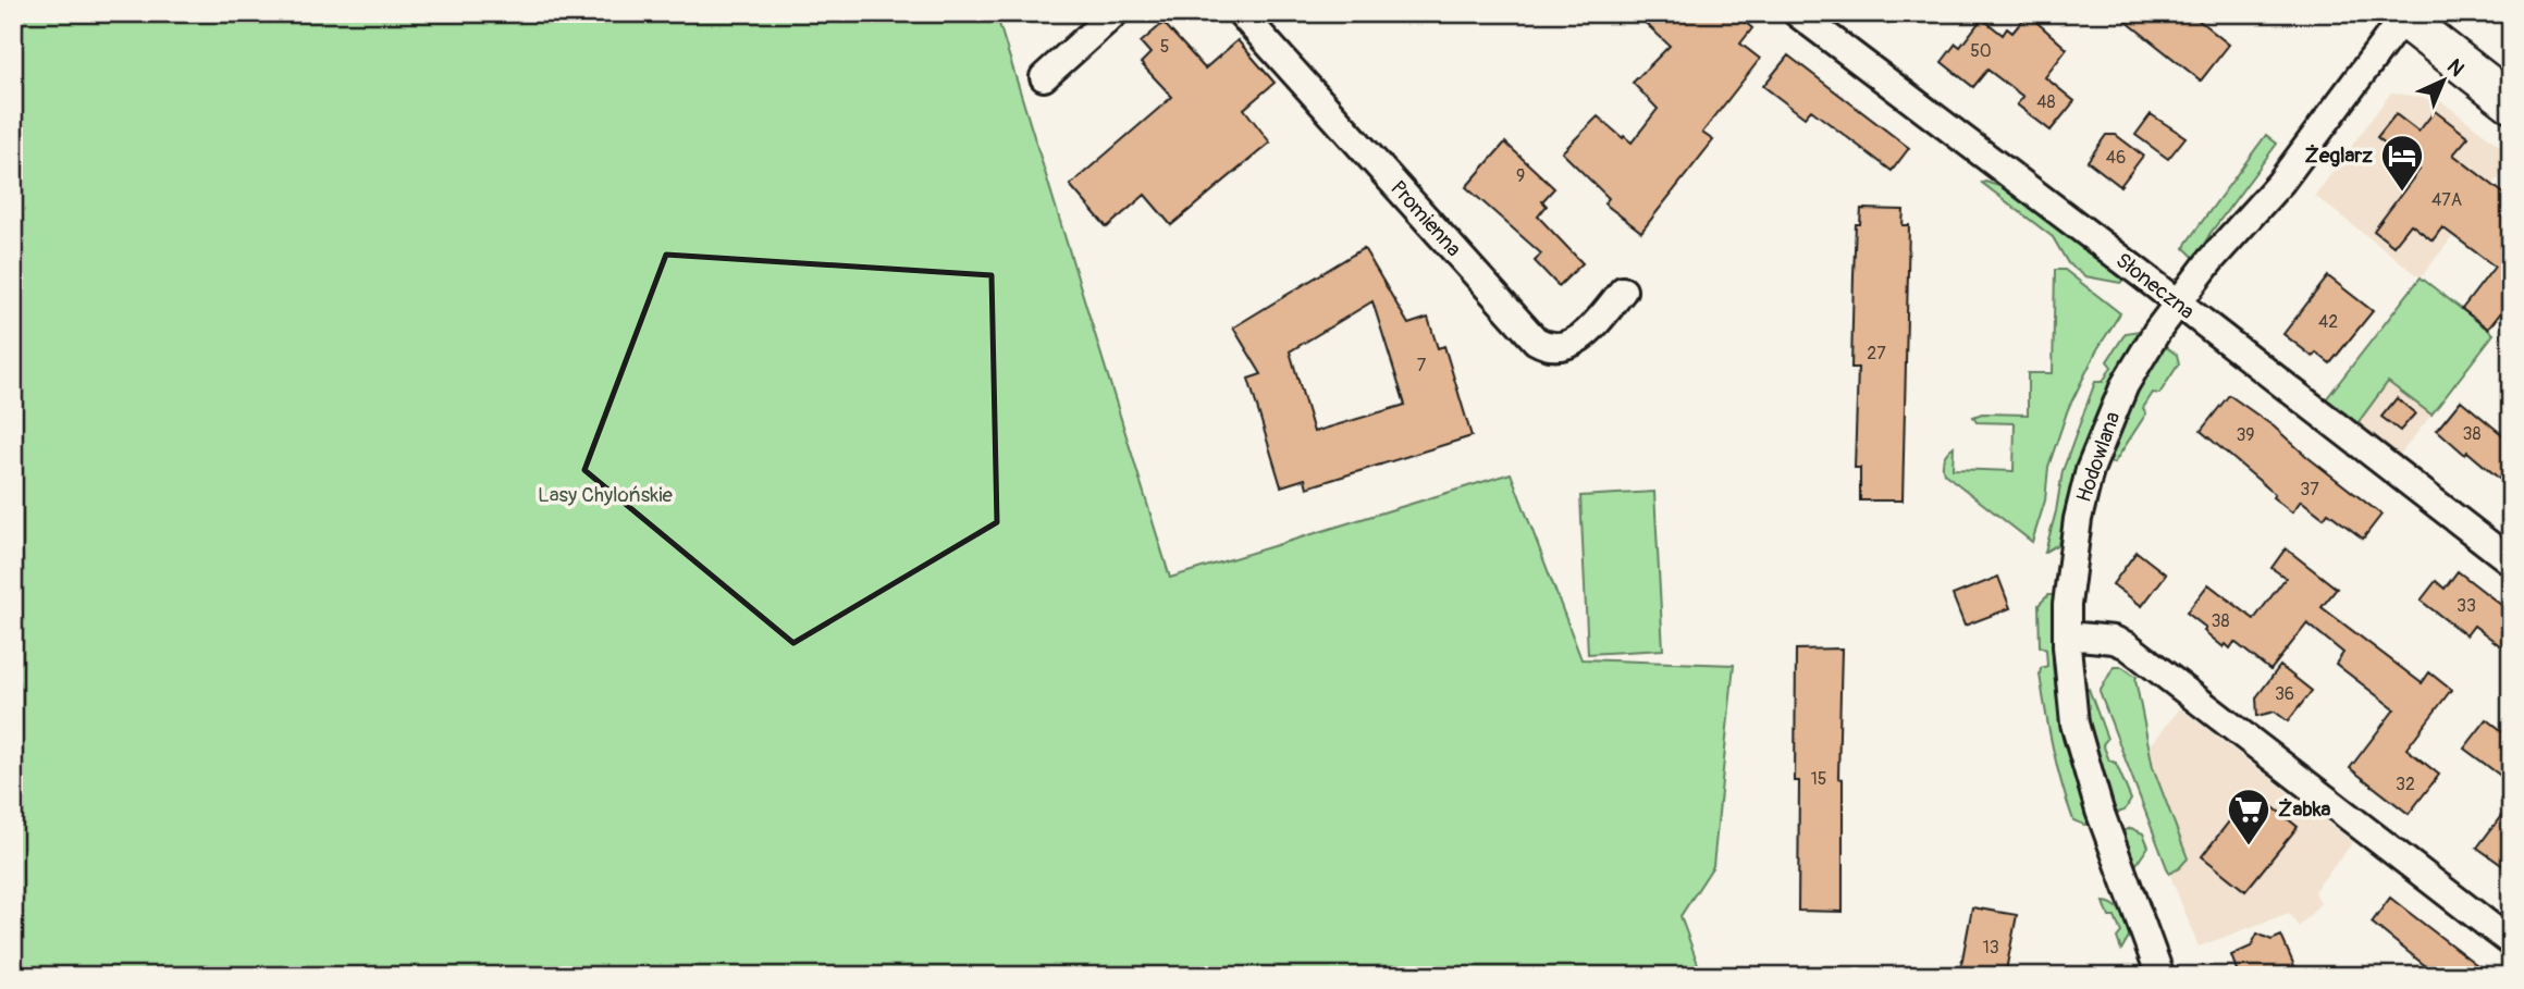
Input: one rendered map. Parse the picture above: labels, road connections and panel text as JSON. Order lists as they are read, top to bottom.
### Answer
{
  "streets": {
    "street": ["Promienna", "Słoneczna", "Hodowlana"]
  },
  "crossings": [
    ["Słoneczna", "Hodowlana"]
  ],
  "parks": ["Lasy Chylońskie"],
  "places": {
    "hotel": ["Żeglarz"],
    "supermarket": ["Żabka"]
  },
  "house_numbers": [
    "5",
    "50",
    "48",
    "46",
    "9",
    "47A",
    "42",
    "27",
    "7",
    "38",
    "39",
    "37",
    "33",
    "38",
    "36",
    "15",
    "32",
    "13"
  ],
  "north": "top right"
}
